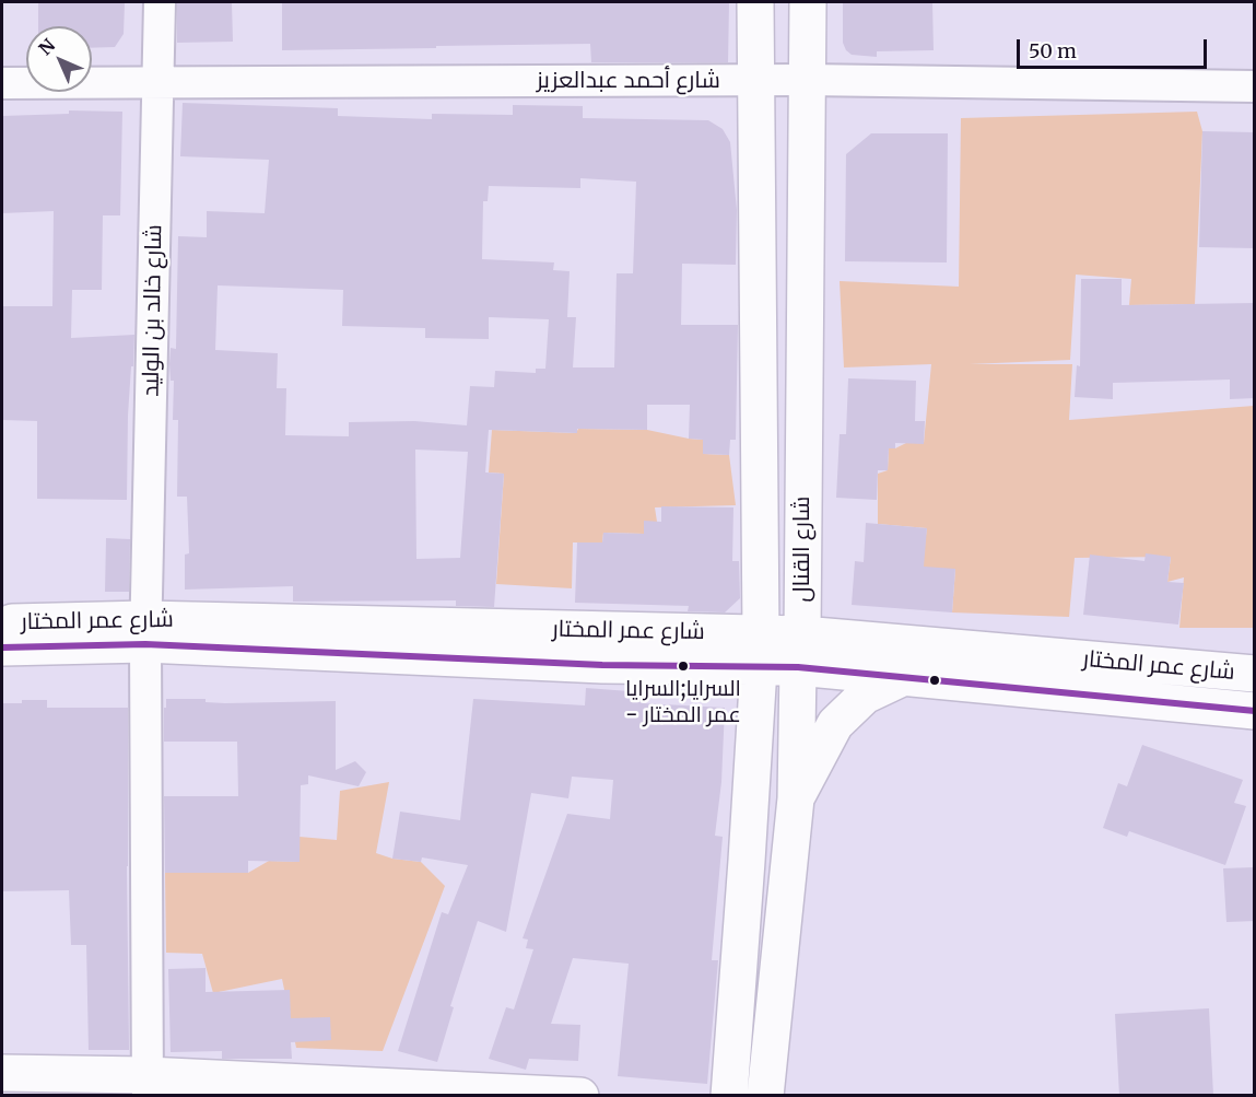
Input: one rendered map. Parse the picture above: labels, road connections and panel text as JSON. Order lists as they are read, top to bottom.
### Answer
{
  "streets": {
    "main road": ["شارع القنال", "شارع عمر المختار"],
    "street": ["شارع أحمد عبدالعزيز", "شارع خالد بن الوليد"]
  },
  "crossings": [
    ["شارع أحمد عبدالعزيز", "شارع خالد بن الوليد"],
    ["شارع أحمد عبدالعزيز", "شارع القنال"],
    ["شارع خالد بن الوليد", "شارع عمر المختار"],
    ["شارع القنال", "شارع عمر المختار"]
  ],
  "places": ["السرايا;السرايا - عمر المختار"],
  "scale_bar": "50 m",
  "north": "top left"
}
